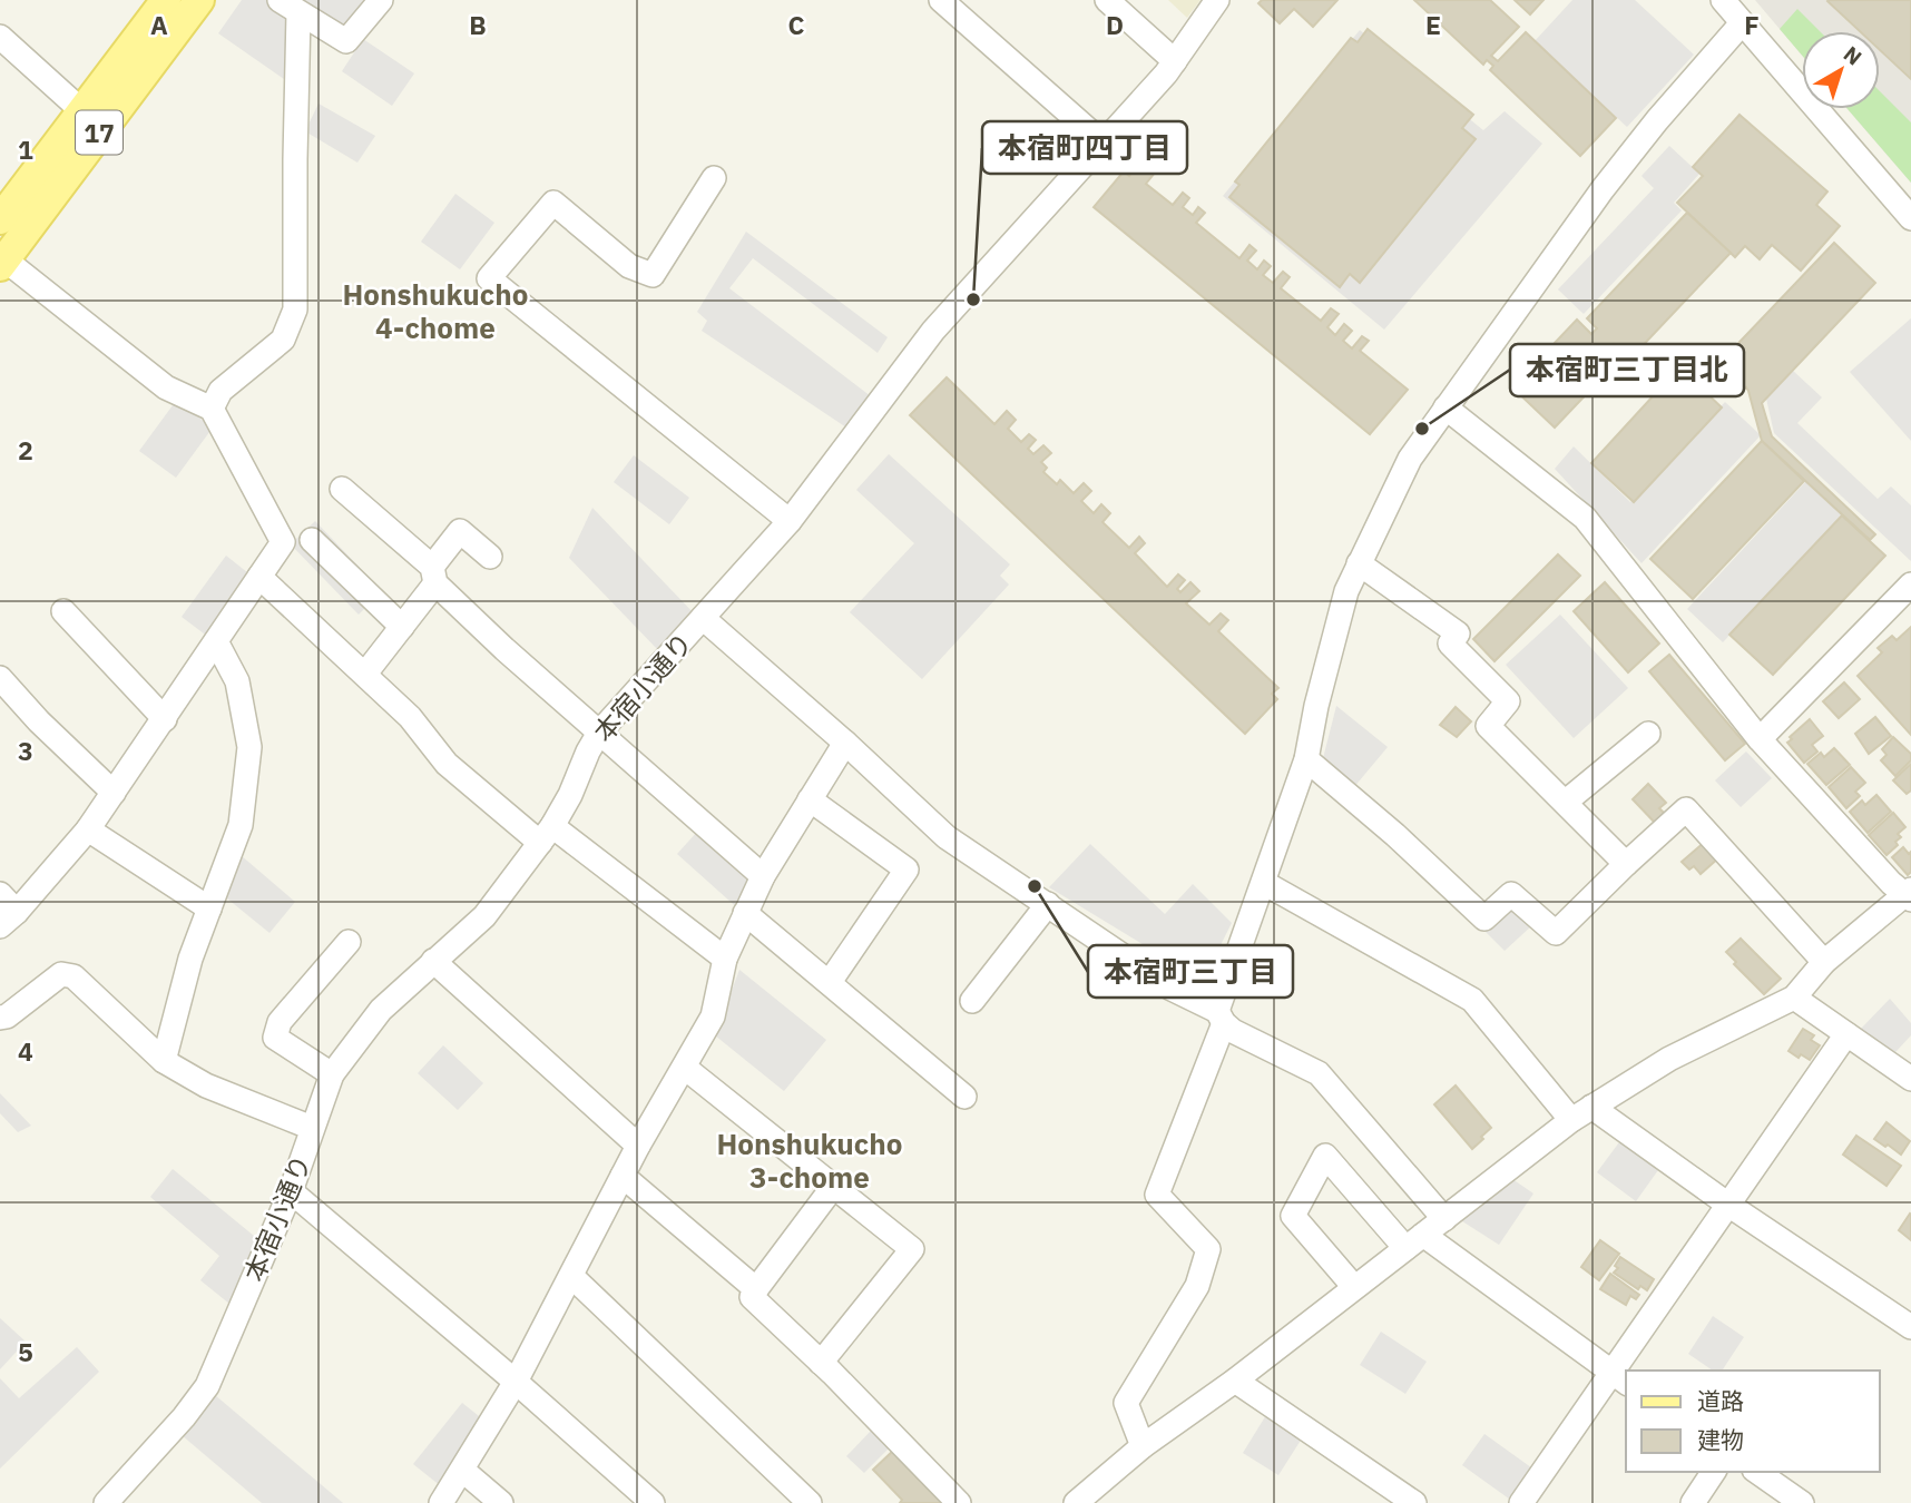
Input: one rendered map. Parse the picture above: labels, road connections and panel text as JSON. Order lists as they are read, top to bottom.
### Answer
{
  "streets": {
    "main road": ["17"],
    "street": ["本宿小通り"]
  },
  "districts": ["Honshukucho 4-chome", "Honshukucho 3-chome"],
  "places": ["本宿町四丁目", "本宿町三丁目北", "本宿町三丁目"],
  "legend": ["道路", "建物"],
  "north": "top right",
  "grid": {
    "columns": [
      "A",
      "B",
      "C",
      "D",
      "E",
      "F"
    ],
    "rows": [
      "1",
      "2",
      "3",
      "4",
      "5"
    ]
  }
}
